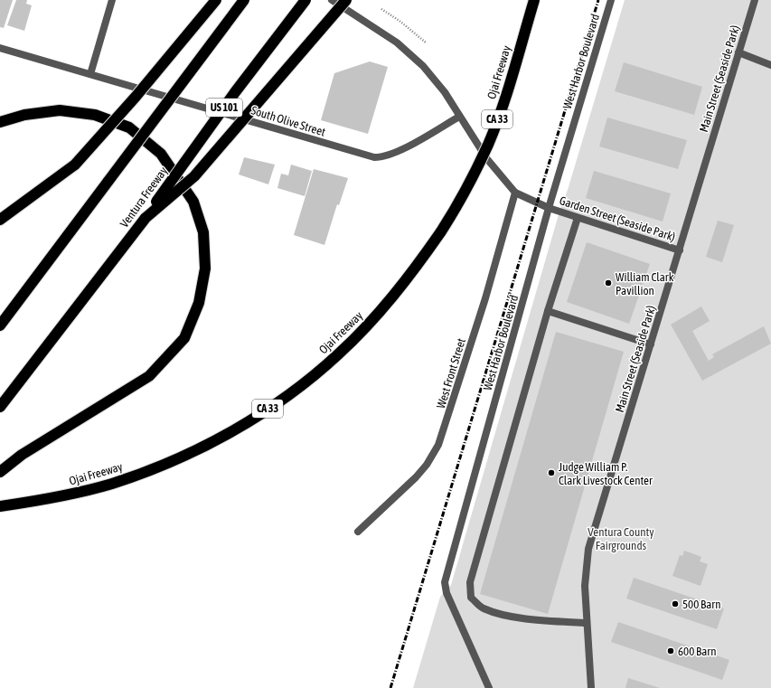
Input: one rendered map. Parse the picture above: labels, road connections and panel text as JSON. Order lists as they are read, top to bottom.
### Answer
{
  "streets": {
    "highway": [
      "Ojai Freeway",
      "US 101",
      "CA 33",
      "Ventura Freeway"
    ],
    "street": [
      "West Harbor Boulevard",
      "Main Street (Seaside Park)",
      "South Olive Street",
      "Garden Street (Seaside Park)",
      "West Front Street"
    ]
  },
  "crossings": [
    ["West Harbor Boulevard", "Garden Street (Seaside Park)"],
    ["Main Street (Seaside Park)", "Garden Street (Seaside Park)"],
    ["Garden Street (Seaside Park)", "West Front Street"]
  ],
  "parks": ["Ventura County Fairgrounds"],
  "places": [
    "William Clark Pavillion",
    "Judge William P. Clark Livestock Center",
    "500 Barn",
    "600 Barn"
  ]
}
